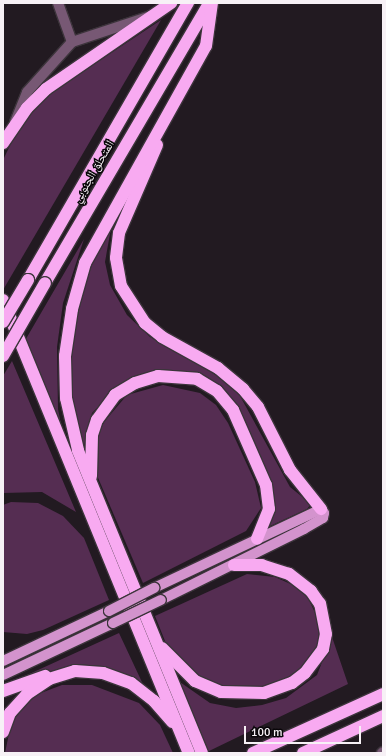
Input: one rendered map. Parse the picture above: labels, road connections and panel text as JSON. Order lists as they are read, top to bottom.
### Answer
{
  "streets": {
    "highway": ["المتحلق الجنوبي"]
  },
  "scale_bar": "100 m"
}
